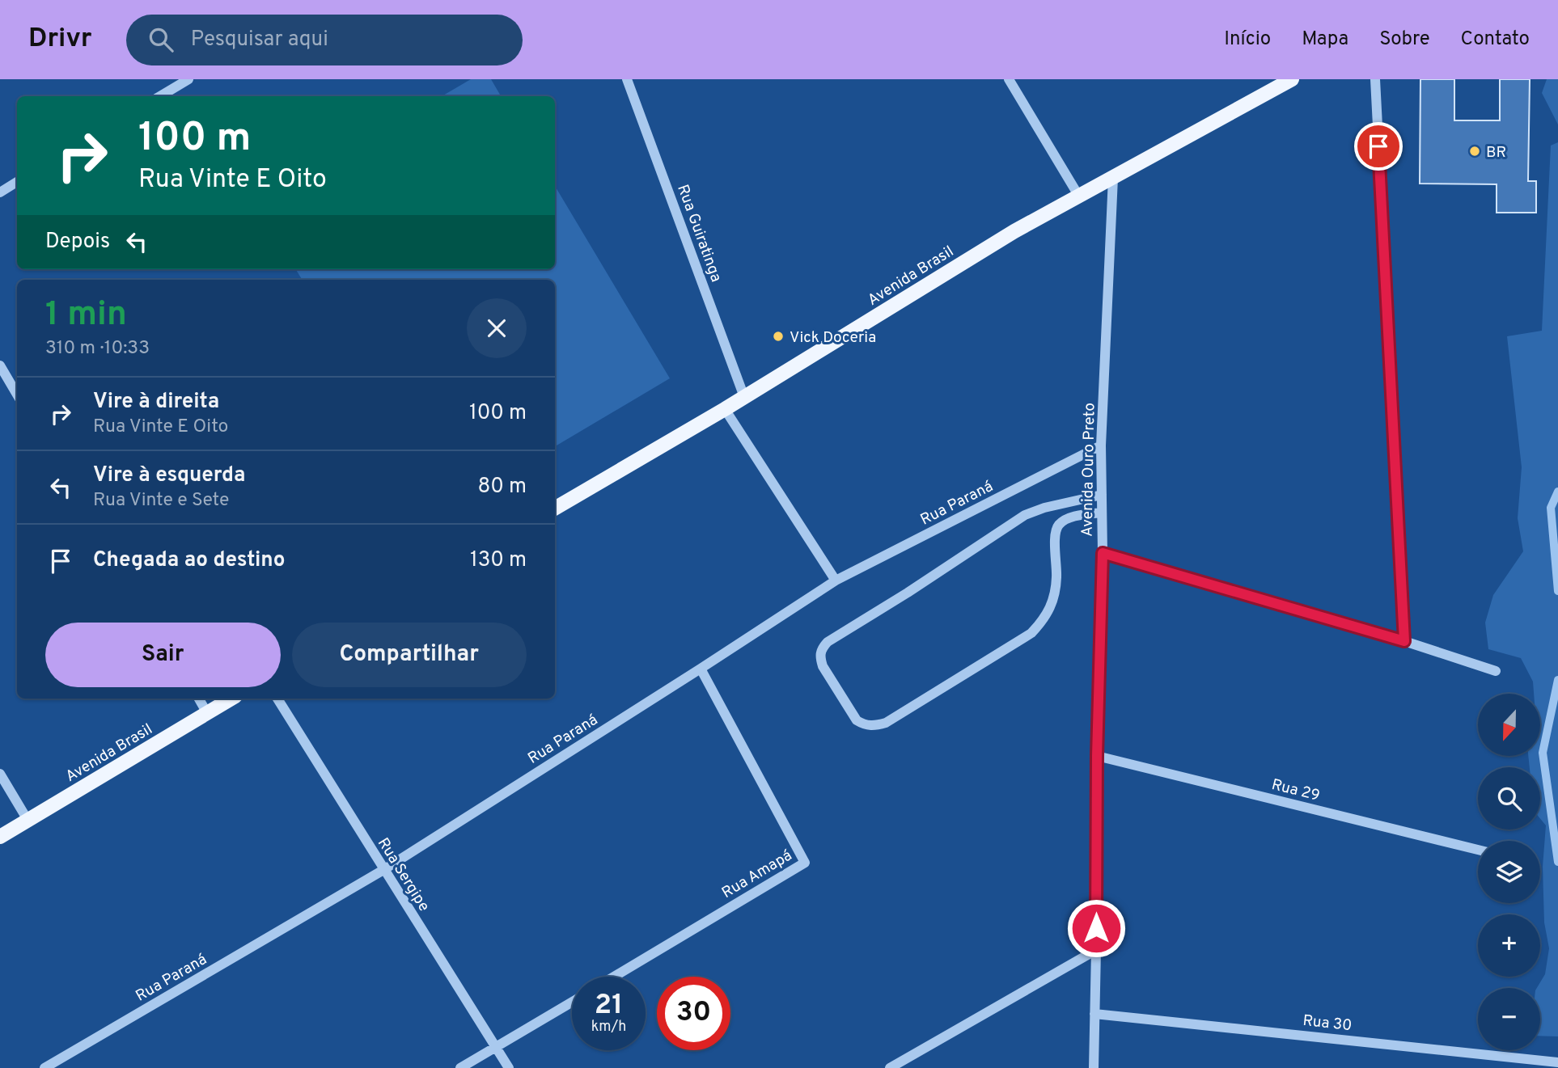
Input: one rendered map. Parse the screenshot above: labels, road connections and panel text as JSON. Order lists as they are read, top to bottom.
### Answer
{
  "streets": {
    "main road": ["Avenida Brasil"],
    "street": [
      "Rua Guiratinga",
      "Avenida Ouro Preto",
      "Rua Paraná",
      "Rua 29",
      "Rua Amapá",
      "Rua Sergipe",
      "Rua 30"
    ]
  },
  "crossings": [
    ["Rua Guiratinga", "Avenida Brasil"],
    ["Avenida Brasil", "Avenida Ouro Preto"],
    ["Avenida Ouro Preto", "Rua Paraná"],
    ["Avenida Ouro Preto", "Rua 29"],
    ["Avenida Ouro Preto", "Rua 30"],
    ["Rua Paraná", "Rua Amapá"],
    ["Rua Paraná", "Rua Sergipe"]
  ],
  "places": ["BR", "Vick Doceria"],
  "north": "bottom",
  "page": {
    "header": "Drivr",
    "search": "Pesquisar aqui",
    "nav": [
      "Início",
      "Mapa",
      "Sobre",
      "Contato"
    ],
    "turn": ["100 m", "Rua Vinte E Oito"],
    "then": "Depois",
    "heading": ["1 min", "310 m · 10:33"],
    "list": [
      {
        "name": "Vire à direita",
        "note": "Rua Vinte E Oito",
        "value": "100 m"
      },
      {
        "name": "Vire à esquerda",
        "note": "Rua Vinte e Sete",
        "value": "80 m"
      },
      {
        "name": "Chegada ao destino",
        "value": "130 m"
      }
    ],
    "buttons": ["Sair", "Compartilhar"],
    "map_buttons": ["+", "−"],
    "speed": "21 km/h",
    "limit": "30"
  }
}
